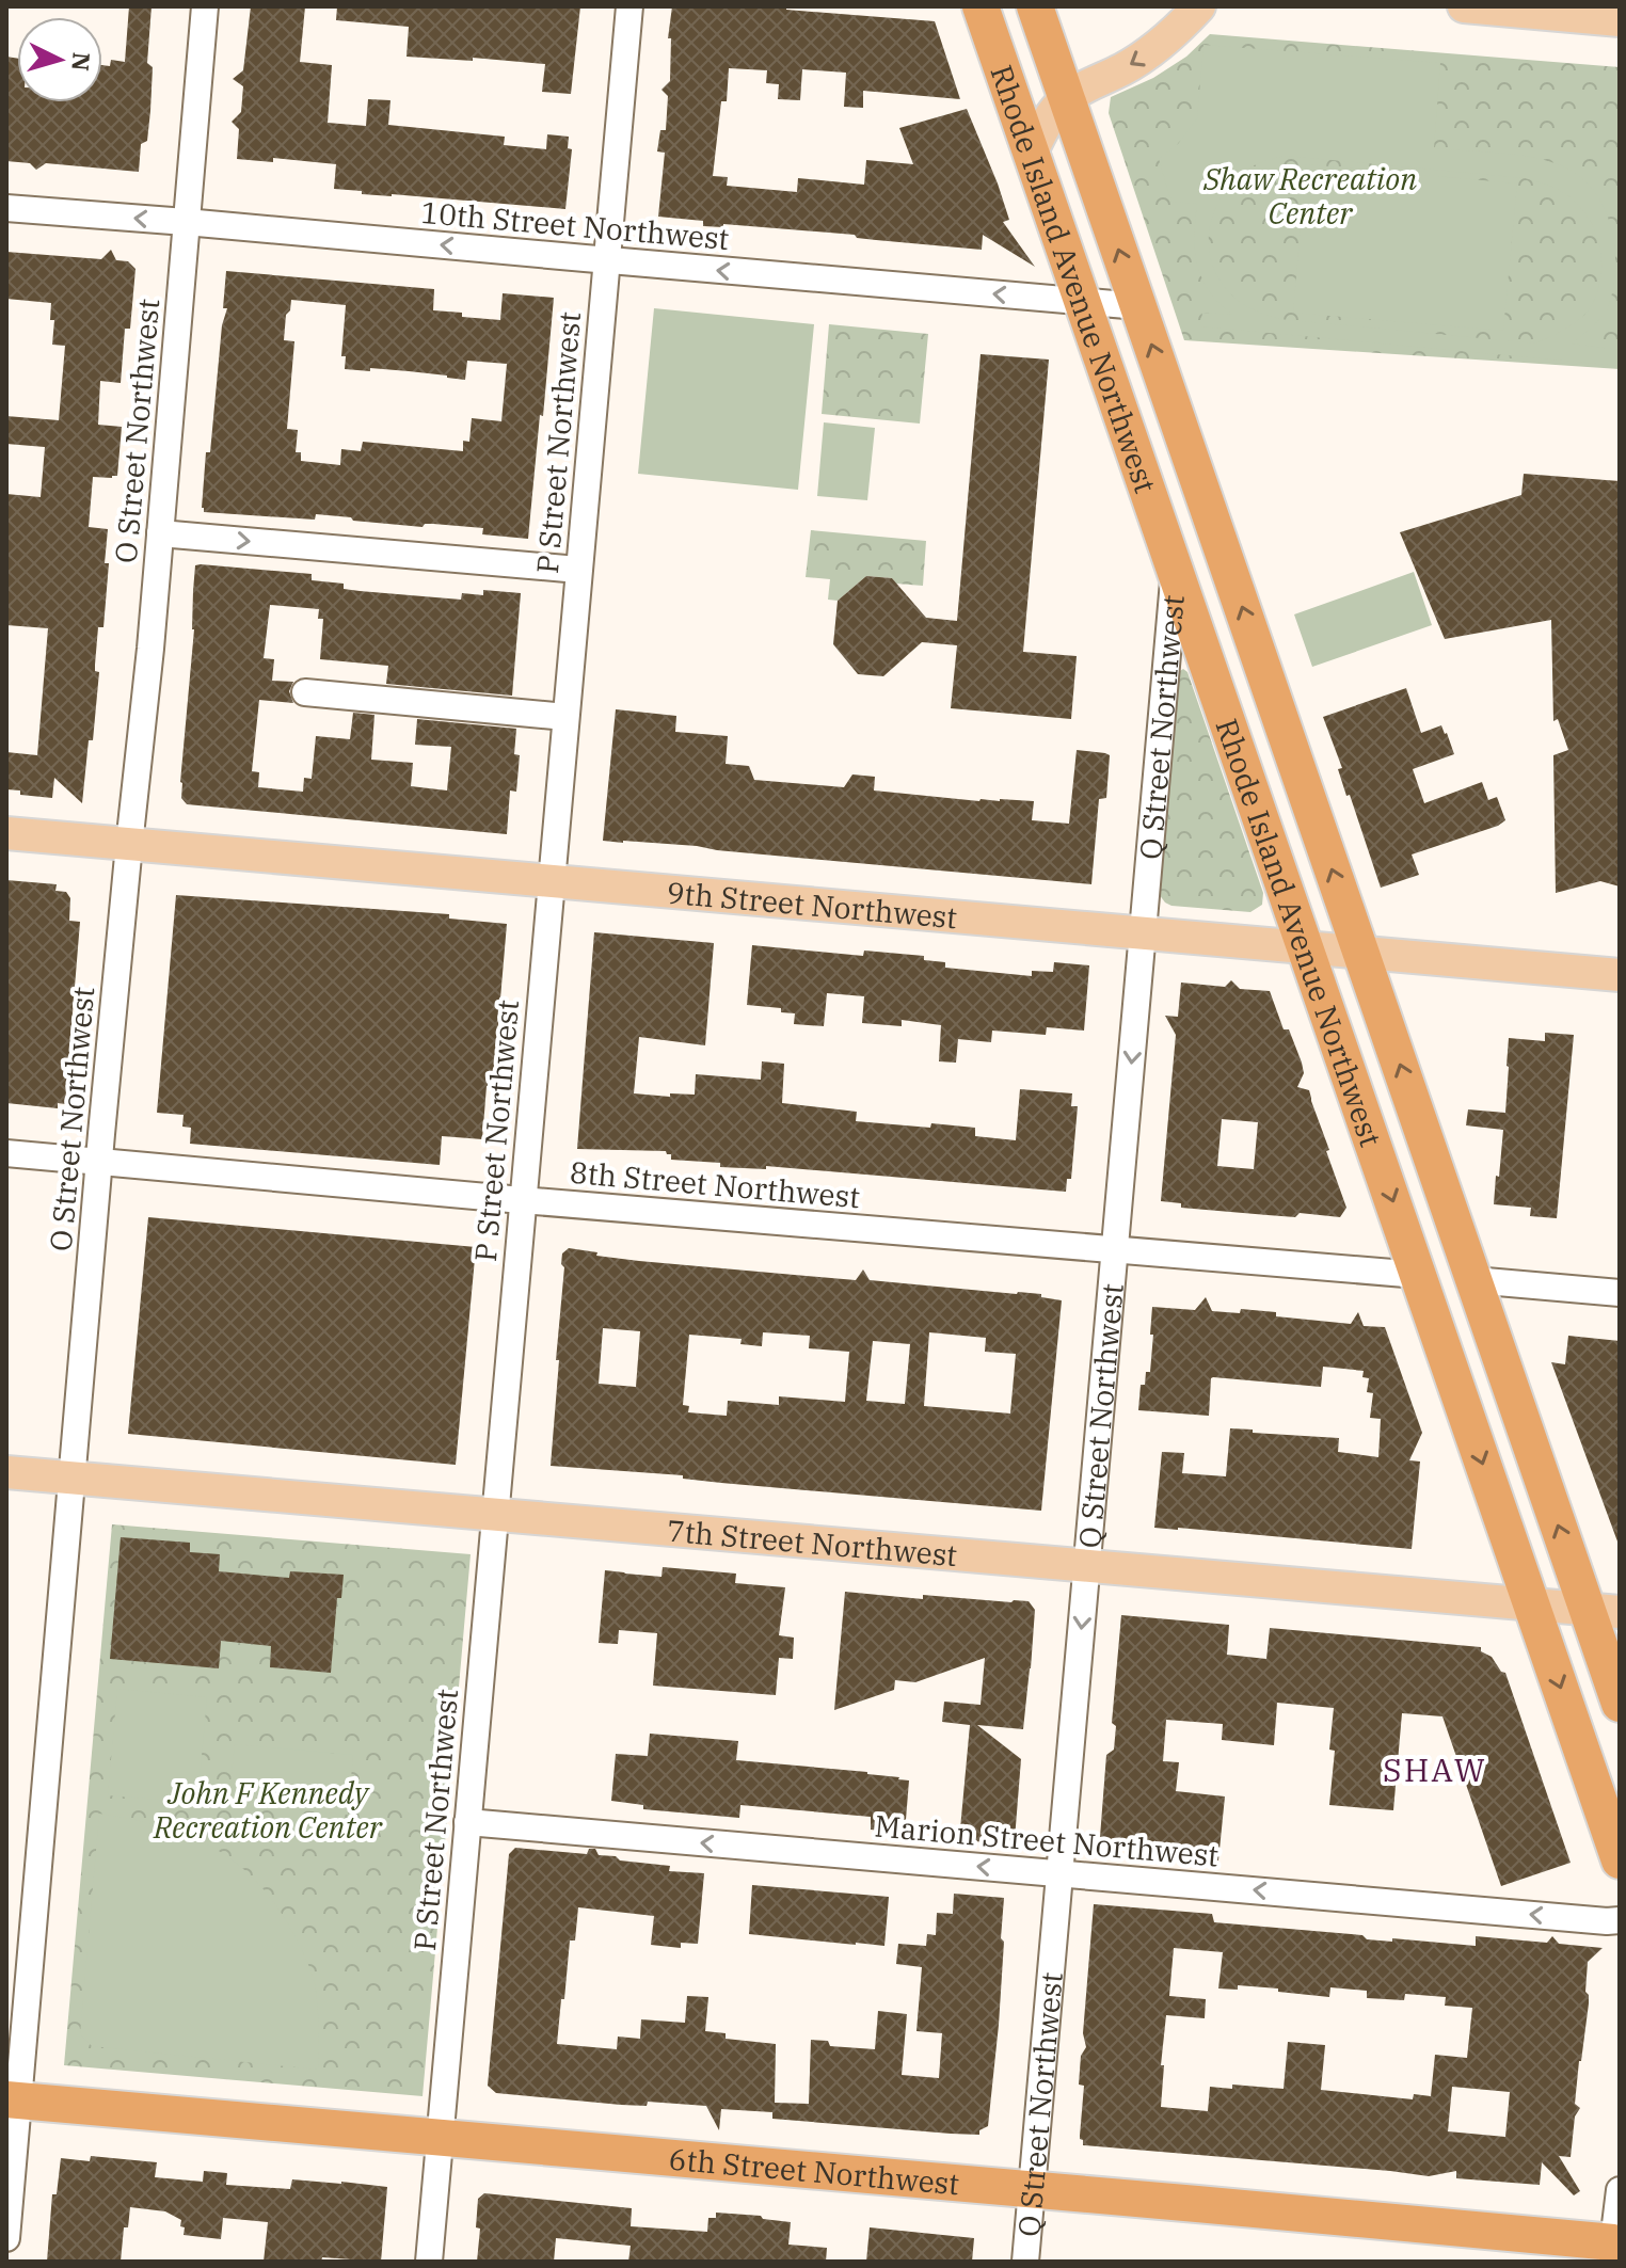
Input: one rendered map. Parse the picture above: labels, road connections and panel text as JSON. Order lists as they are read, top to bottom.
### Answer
{
  "streets": {
    "highway": ["Rhode Island Avenue Northwest", "6th Street Northwest"],
    "main road": ["9th Street Northwest", "7th Street Northwest"],
    "street": [
      "10th Street Northwest",
      "O Street Northwest",
      "P Street Northwest",
      "Q Street Northwest",
      "8th Street Northwest",
      "Marion Street Northwest"
    ]
  },
  "crossings": [
    ["10th Street Northwest", "Rhode Island Avenue Northwest"],
    ["10th Street Northwest", "O Street Northwest"],
    ["10th Street Northwest", "P Street Northwest"],
    ["Rhode Island Avenue Northwest", "Q Street Northwest"],
    ["Rhode Island Avenue Northwest", "9th Street Northwest"],
    ["Rhode Island Avenue Northwest", "8th Street Northwest"],
    ["Rhode Island Avenue Northwest", "7th Street Northwest"],
    ["O Street Northwest", "9th Street Northwest"],
    ["O Street Northwest", "8th Street Northwest"],
    ["O Street Northwest", "7th Street Northwest"],
    ["O Street Northwest", "6th Street Northwest"],
    ["P Street Northwest", "9th Street Northwest"],
    ["P Street Northwest", "8th Street Northwest"],
    ["P Street Northwest", "7th Street Northwest"],
    ["P Street Northwest", "Marion Street Northwest"],
    ["P Street Northwest", "6th Street Northwest"],
    ["Q Street Northwest", "9th Street Northwest"],
    ["Q Street Northwest", "8th Street Northwest"],
    ["Q Street Northwest", "7th Street Northwest"],
    ["Q Street Northwest", "Marion Street Northwest"],
    ["Q Street Northwest", "6th Street Northwest"]
  ],
  "one_way": ["10th Street Northwest", "Q Street Northwest", "Marion Street Northwest"],
  "districts": ["SHAW"],
  "parks": ["Shaw Recreation Center", "John F Kennedy Recreation Center"],
  "north": "right"
}
